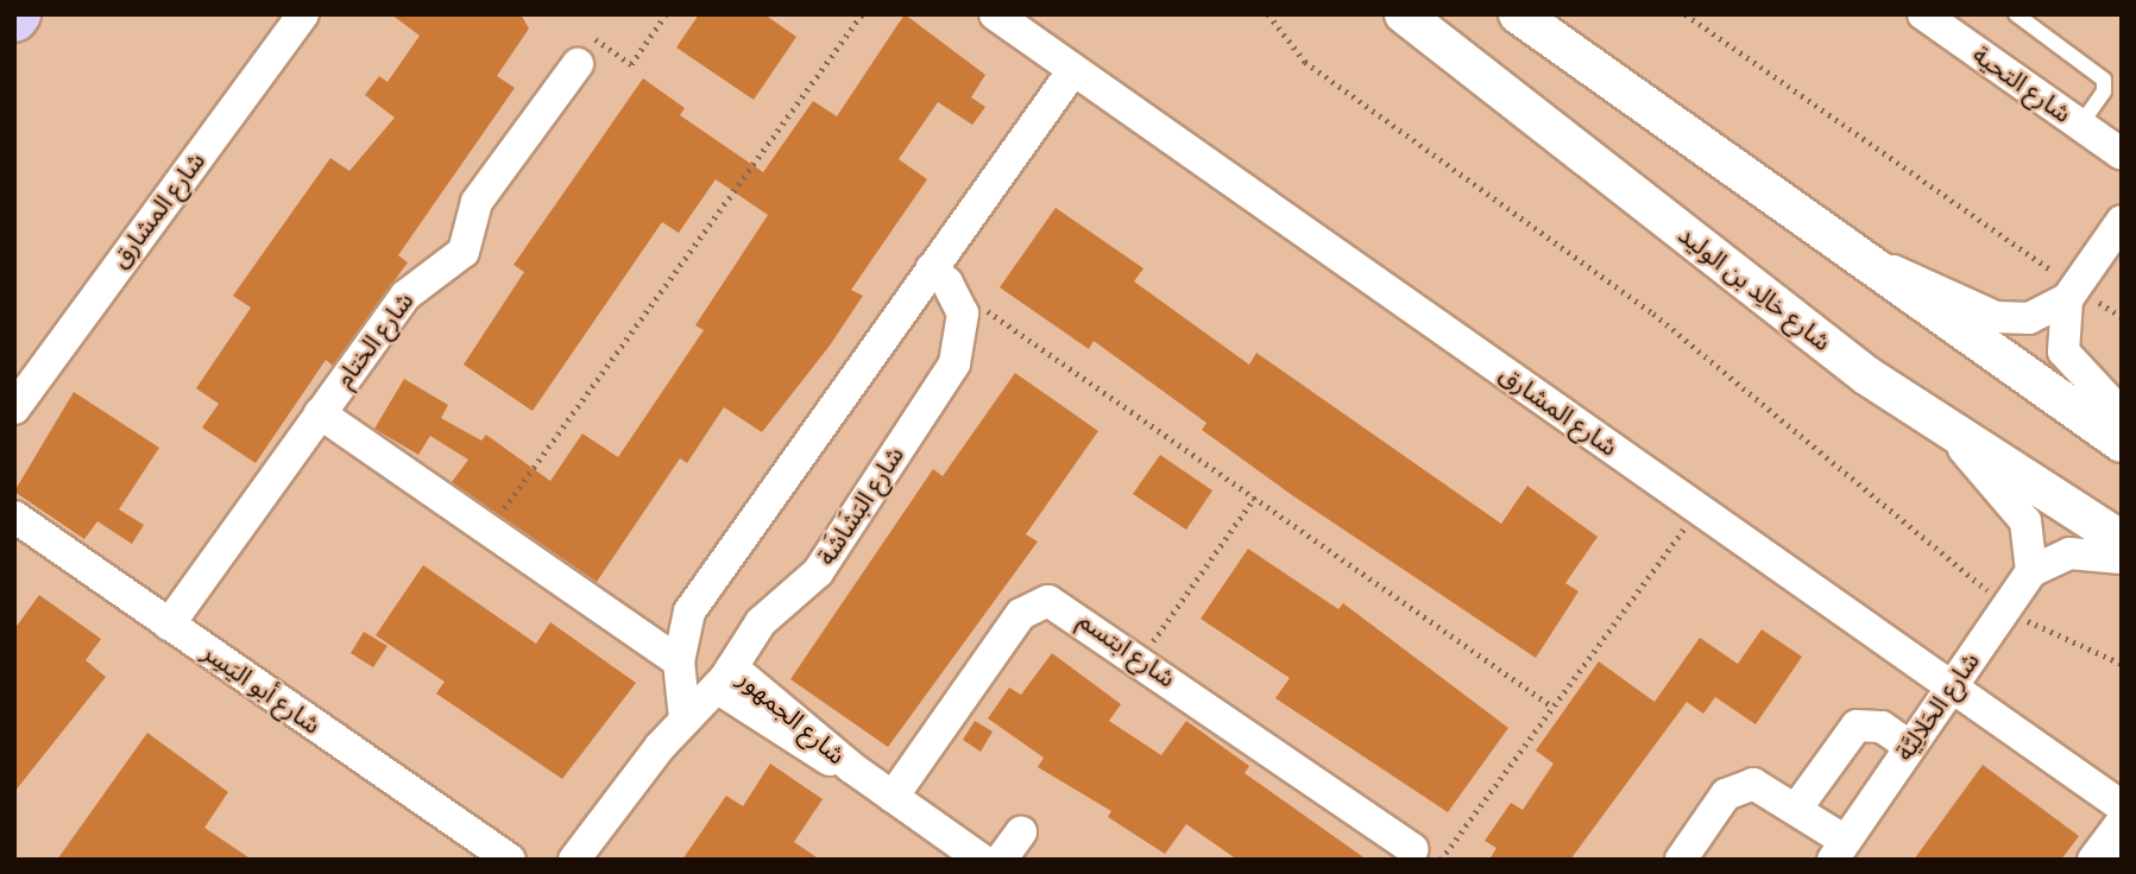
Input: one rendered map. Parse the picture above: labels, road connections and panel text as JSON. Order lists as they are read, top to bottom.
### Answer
{
  "streets": {
    "street": [
      "شارع التحية",
      "شارع المشارق",
      "شارع خالِد بن الوليد",
      "شارع الختام",
      "شارع البَشَاشَة",
      "شارع ابتسم",
      "شارع أبو اليَسِر",
      "شارع الحَلالِيَّة",
      "شارع الجمهور"
    ]
  },
  "crossings": [
    ["شارع المشارق", "شارع الحَلالِيَّة"],
    ["شارع الختام", "شارع أبو اليَسِر"],
    ["شارع البَشَاشَة", "شارع الجمهور"],
    ["شارع ابتسم", "شارع الجمهور"]
  ]
}
